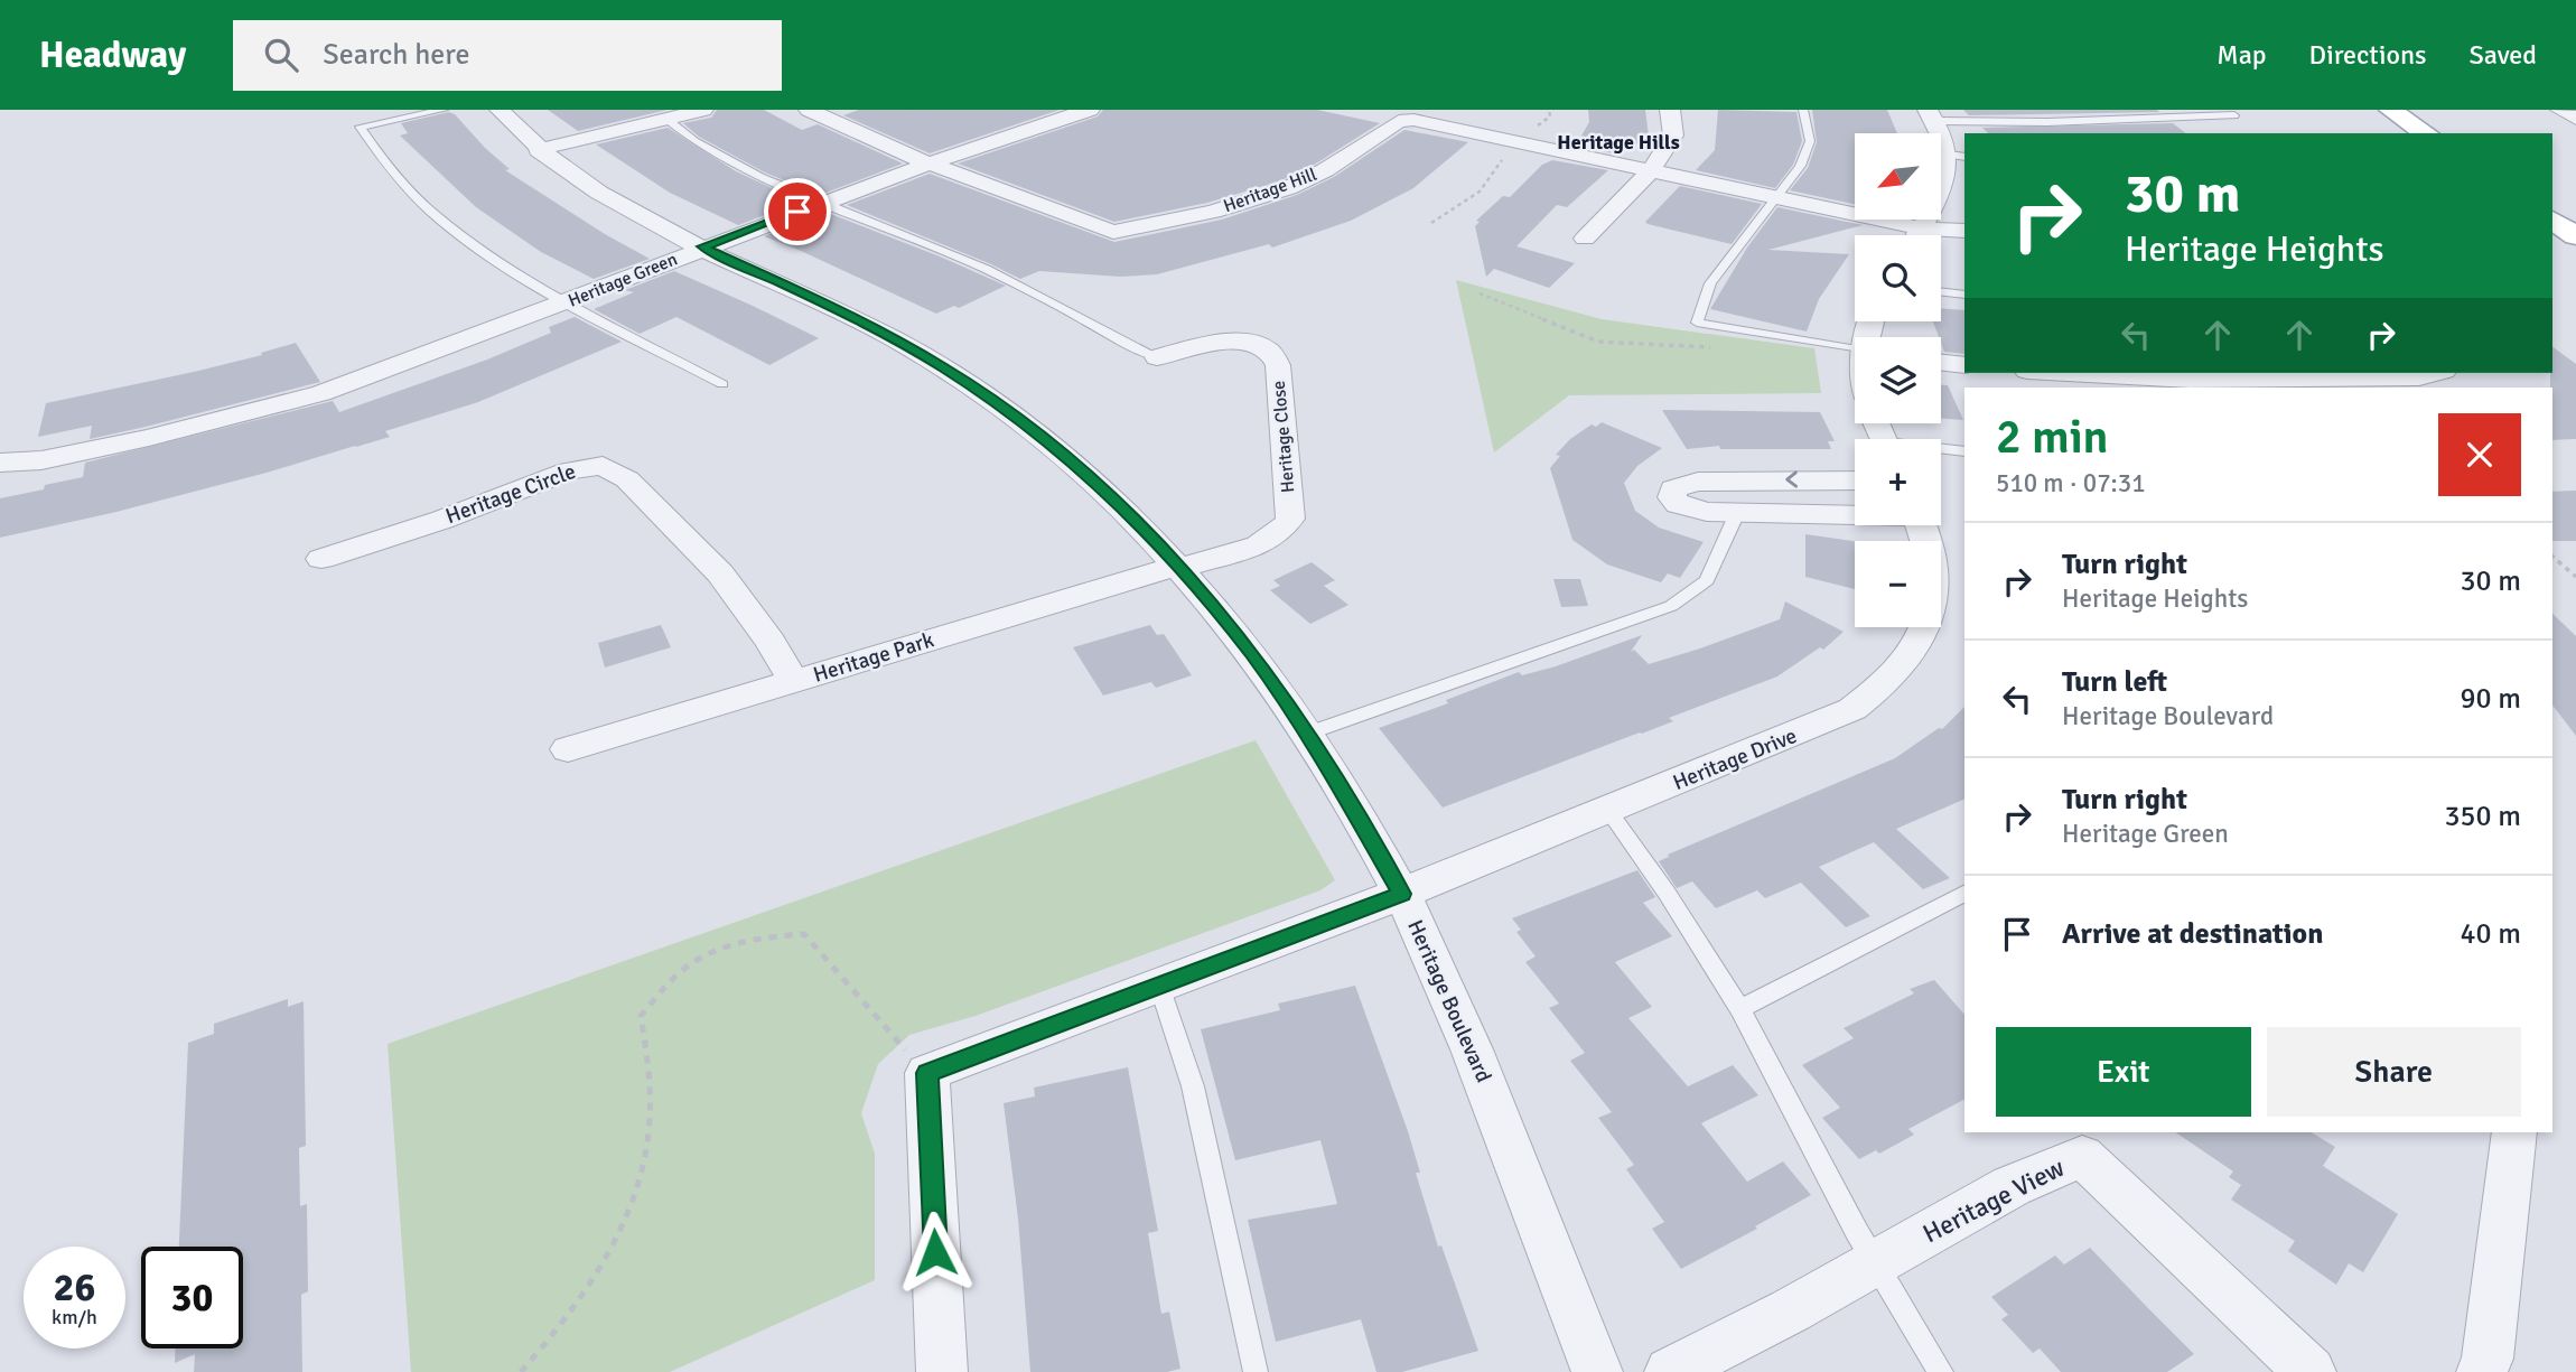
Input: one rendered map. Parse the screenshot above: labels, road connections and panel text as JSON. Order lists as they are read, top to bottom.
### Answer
{
  "streets": {
    "street": [
      "Heritage Hill",
      "Heritage Green",
      "Heritage Close",
      "Heritage Circle",
      "Heritage Park",
      "Heritage Drive",
      "Heritage Boulevard",
      "Heritage View"
    ]
  },
  "crossings": [
    ["Heritage Hill", "Heritage Green"],
    ["Heritage Green", "Heritage Boulevard"],
    ["Heritage Close", "Heritage Park"],
    ["Heritage Close", "Heritage Boulevard"],
    ["Heritage Circle", "Heritage Park"],
    ["Heritage Park", "Heritage Boulevard"],
    ["Heritage Drive", "Heritage Boulevard"]
  ],
  "districts": ["Heritage Hills"],
  "north": "bottom left",
  "page": {
    "header": "Headway",
    "search": "Search here",
    "nav": ["Map", "Directions", "Saved"],
    "map_buttons": ["+", "−"],
    "turn": ["30 m", "Heritage Heights"],
    "heading": ["2 min", "510 m · 07:31"],
    "list": [
      {
        "name": "Turn right",
        "note": "Heritage Heights",
        "value": "30 m"
      },
      {
        "name": "Turn left",
        "note": "Heritage Boulevard",
        "value": "90 m"
      },
      {
        "name": "Turn right",
        "note": "Heritage Green",
        "value": "350 m"
      },
      {
        "name": "Arrive at destination",
        "value": "40 m"
      }
    ],
    "buttons": ["Exit", "Share"],
    "speed": "26 km/h",
    "limit": "30"
  }
}
